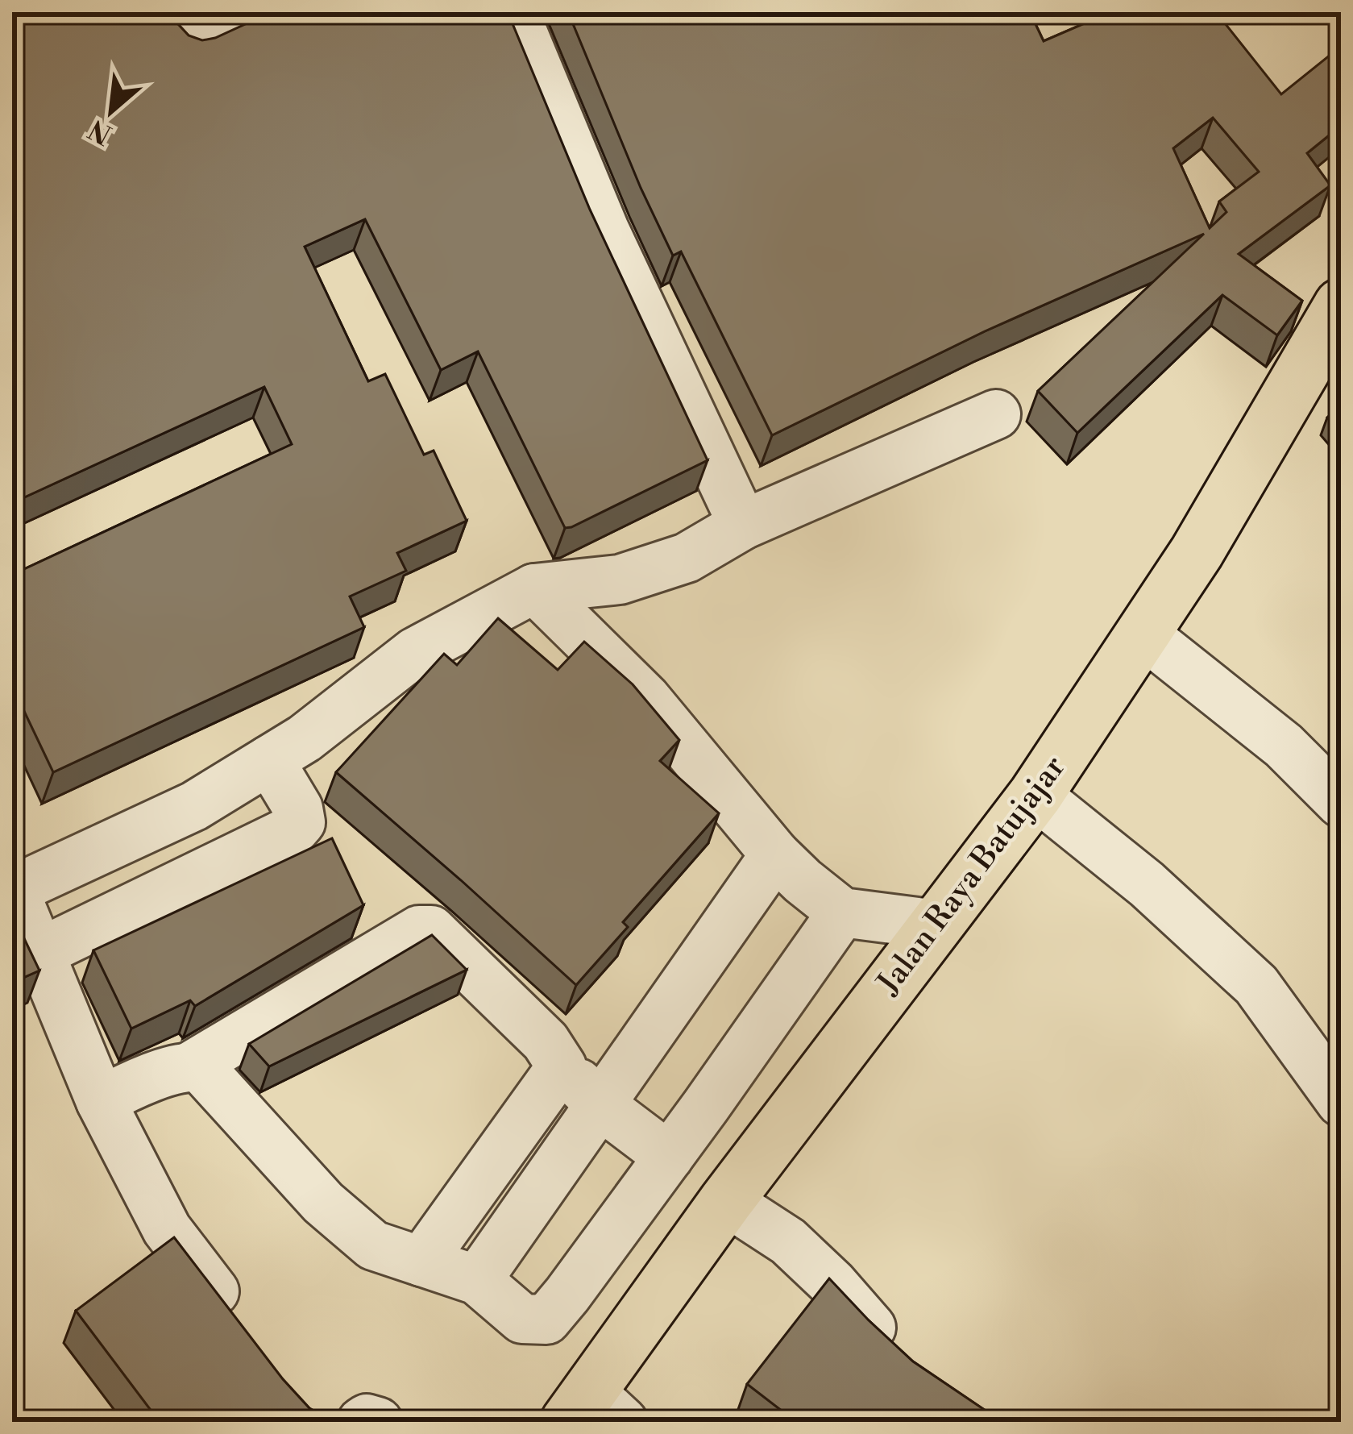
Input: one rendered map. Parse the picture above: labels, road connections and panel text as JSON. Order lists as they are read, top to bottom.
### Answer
{
  "streets": {
    "highway": ["Jalan Raya Batujajar"]
  },
  "north": "bottom left"
}
